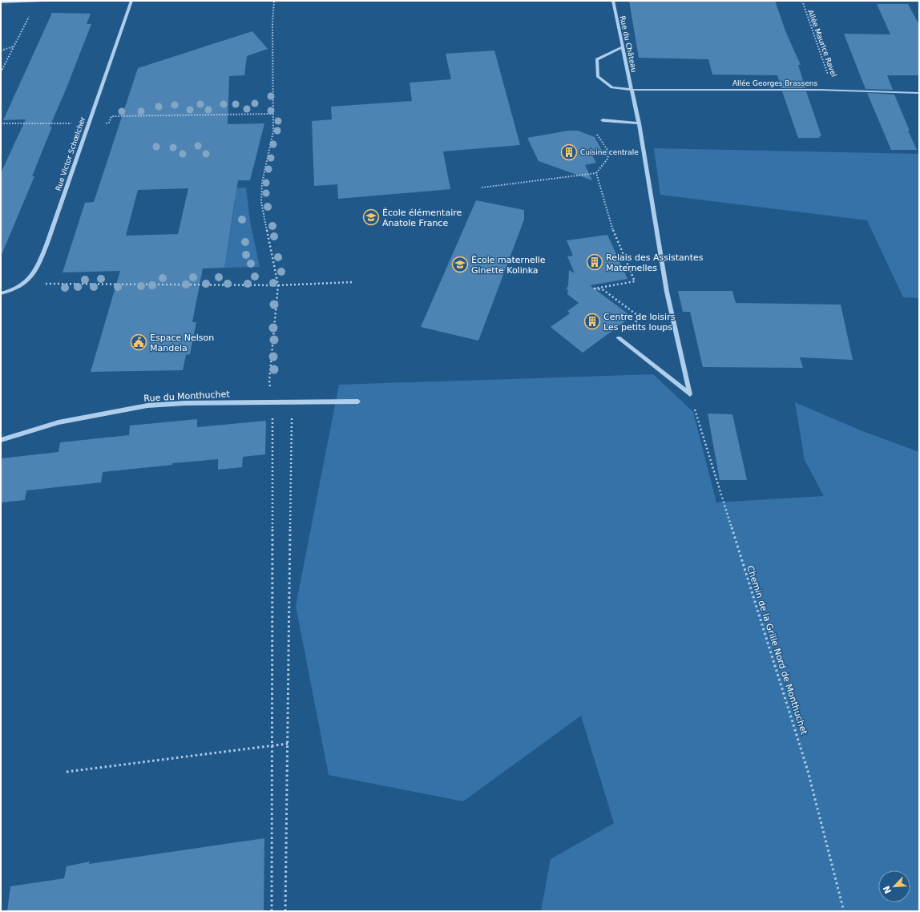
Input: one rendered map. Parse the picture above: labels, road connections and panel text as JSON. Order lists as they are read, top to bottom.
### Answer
{
  "streets": {
    "street": [
      "Rue du Château",
      "Allée Georges Brassens",
      "Rue Victor Schœlcher",
      "Rue du Monthuchet"
    ],
    "path": ["Allée Maurice Ravel", "Chemin de la Grille Nord de Monthuchet"]
  },
  "crossings": [
    ["Allée Maurice Ravel", "Allée Georges Brassens"],
    ["Rue du Château", "Allée Georges Brassens"],
    ["Rue du Château", "Chemin de la Grille Nord de Monthuchet"]
  ],
  "places": {
    "building": ["Cuisine centrale", "Relais des Assistantes Maternelles", "Centre de loisirs Les petits loups"],
    "school or university": ["École élémentaire Anatole France", "École maternelle Ginette Kolinka"],
    "public building": ["Espace Nelson Mandela"]
  },
  "north": "bottom left"
}
